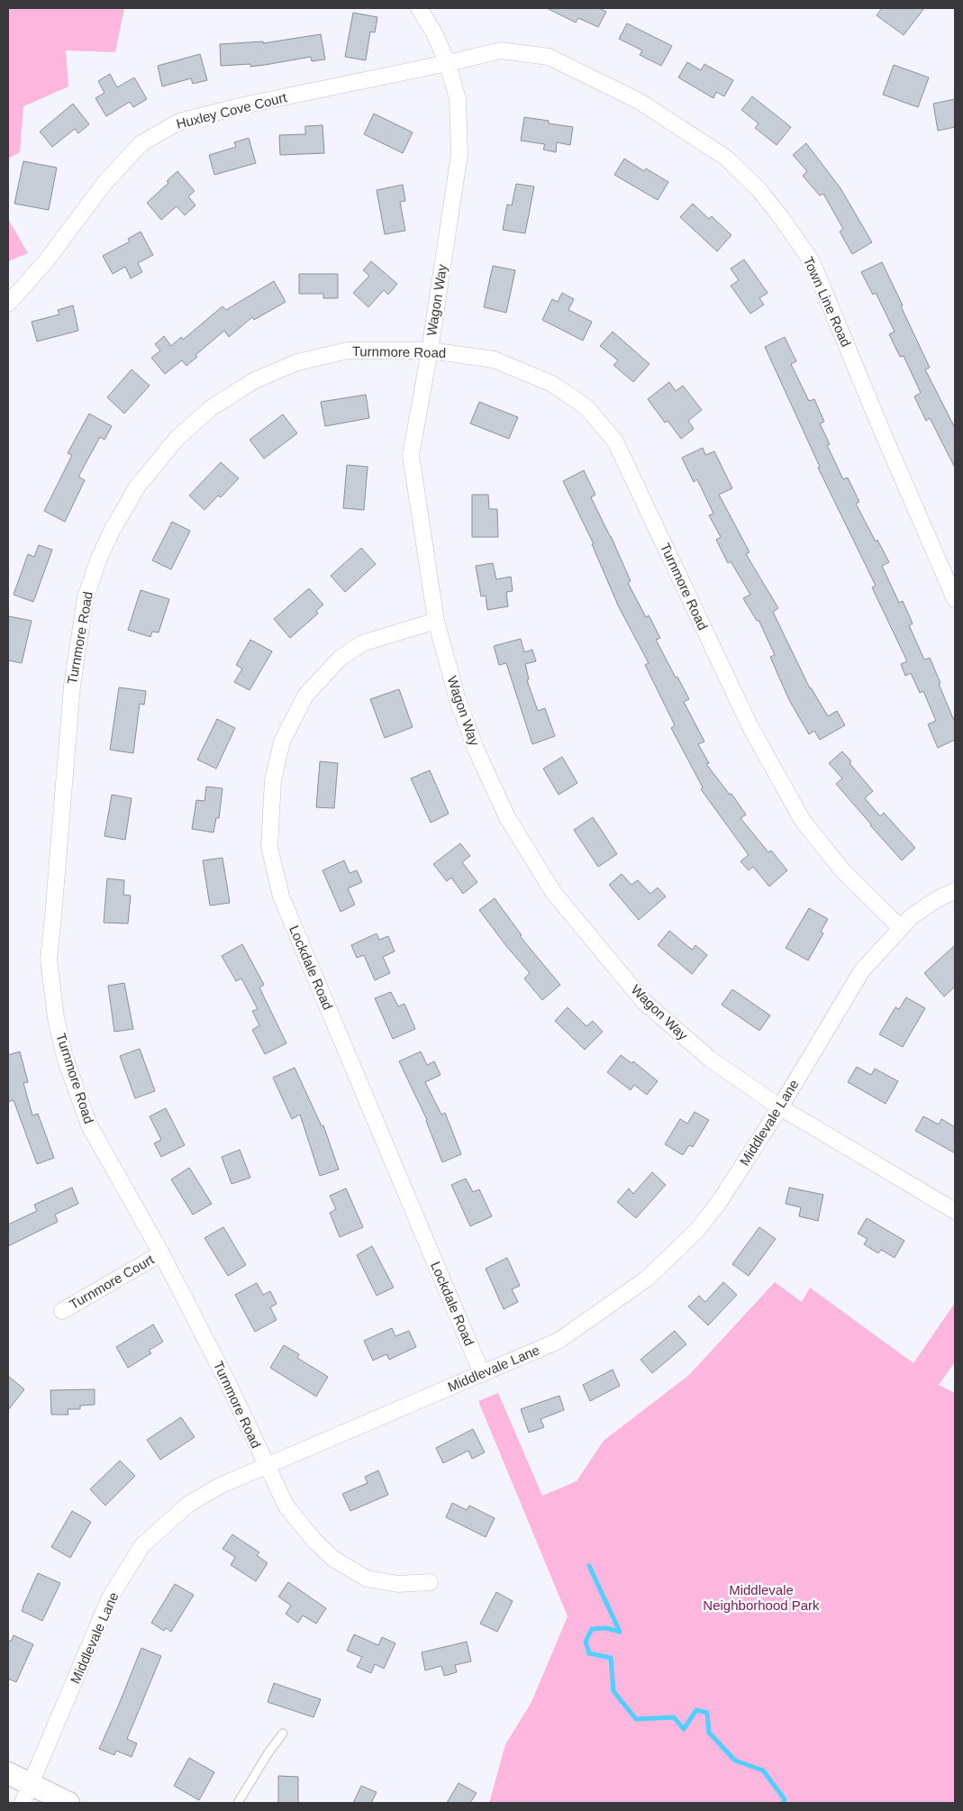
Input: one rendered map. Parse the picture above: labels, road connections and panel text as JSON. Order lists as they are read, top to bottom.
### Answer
{
  "streets": {
    "street": [
      "Huxley Cove Court",
      "Wagon Way",
      "Town Line Road",
      "Turnmore Road",
      "Lockdale Road",
      "Middlevale Lane",
      "Turnmore Court"
    ]
  },
  "crossings": [
    ["Huxley Cove Court", "Wagon Way"],
    ["Huxley Cove Court", "Town Line Road"],
    ["Wagon Way", "Town Line Road"],
    ["Wagon Way", "Turnmore Road"],
    ["Wagon Way", "Lockdale Road"],
    ["Wagon Way", "Middlevale Lane"],
    ["Turnmore Road", "Middlevale Lane"],
    ["Turnmore Road", "Turnmore Court"],
    ["Lockdale Road", "Middlevale Lane"]
  ],
  "parks": ["Middlevale Neighborhood Park"]
}
